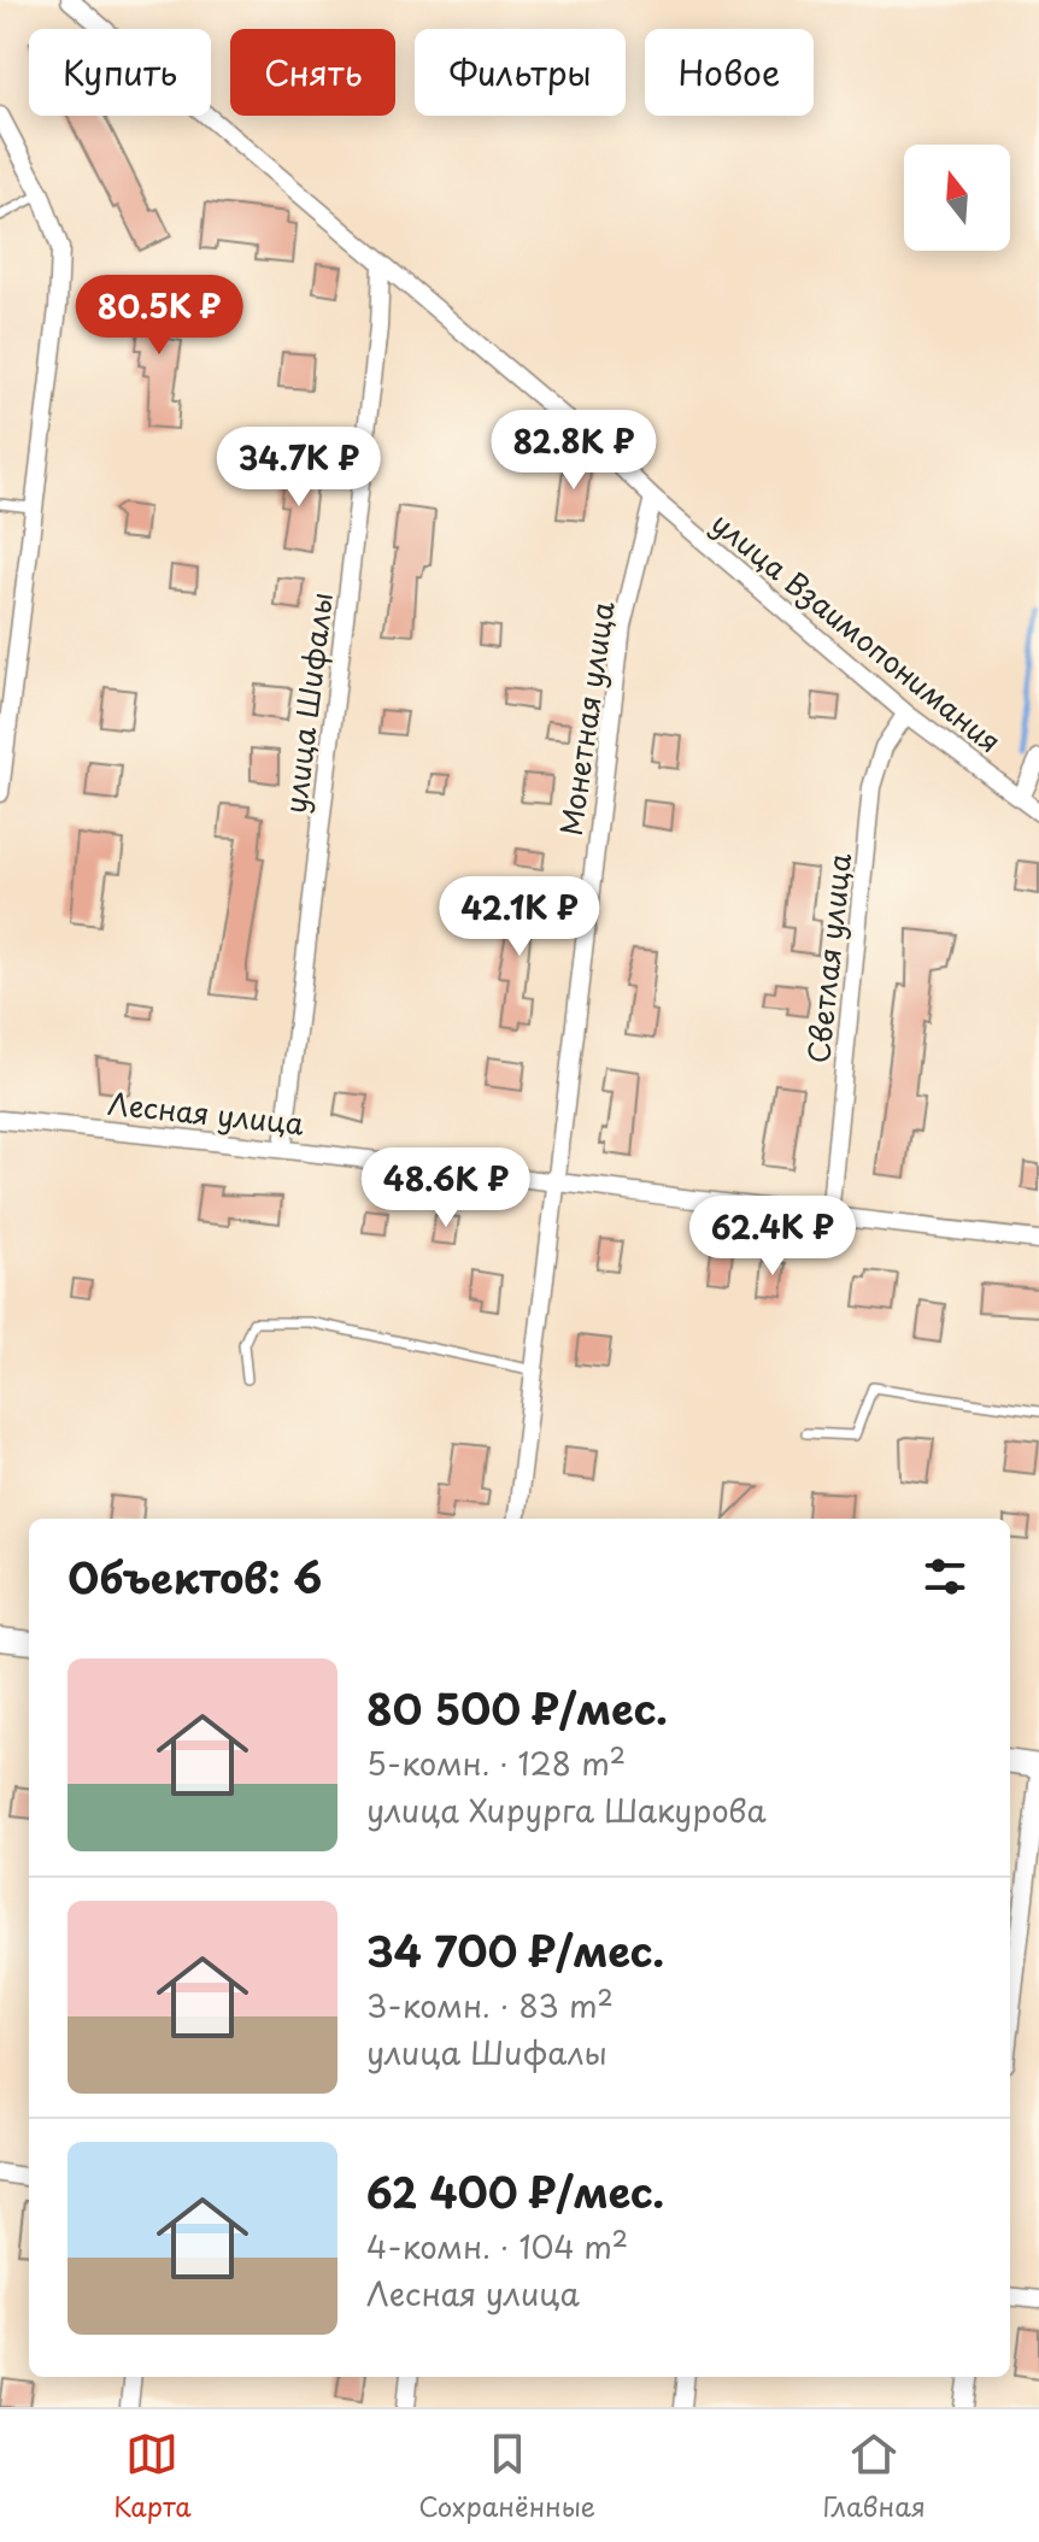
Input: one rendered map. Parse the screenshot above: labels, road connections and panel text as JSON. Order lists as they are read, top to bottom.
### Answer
{
  "streets": {
    "street": [
      "улица Взаимопонимания",
      "улица Шифалы",
      "Монетная улица",
      "Светлая улица",
      "Лесная улица"
    ]
  },
  "crossings": [
    ["улица Взаимопонимания", "улица Шифалы"],
    ["улица Взаимопонимания", "Монетная улица"],
    ["улица Взаимопонимания", "Светлая улица"],
    ["улица Шифалы", "Лесная улица"],
    ["Монетная улица", "Лесная улица"],
    ["Светлая улица", "Лесная улица"]
  ],
  "north": "top",
  "page": {
    "chip": [
      "Купить",
      "Снять",
      "Фильтры",
      "Новое"
    ],
    "price": [
      "80.5K ₽",
      "82.8K ₽",
      "34.7K ₽",
      "42.1K ₽",
      "48.6K ₽",
      "62.4K ₽"
    ],
    "heading": "Объектов: 6",
    "list": [
      {
        "name": "80 500 ₽/мес.",
        "note": "5-комн. · 128 m² · улица Хирурга Шакурова"
      },
      {
        "name": "34 700 ₽/мес.",
        "note": "3-комн. · 83 m² · улица Шифалы"
      },
      {
        "name": "62 400 ₽/мес.",
        "note": "4-комн. · 104 m² · Лесная улица"
      }
    ],
    "tabs": ["Карта", "Сохранённые", "Главная"]
  }
}
